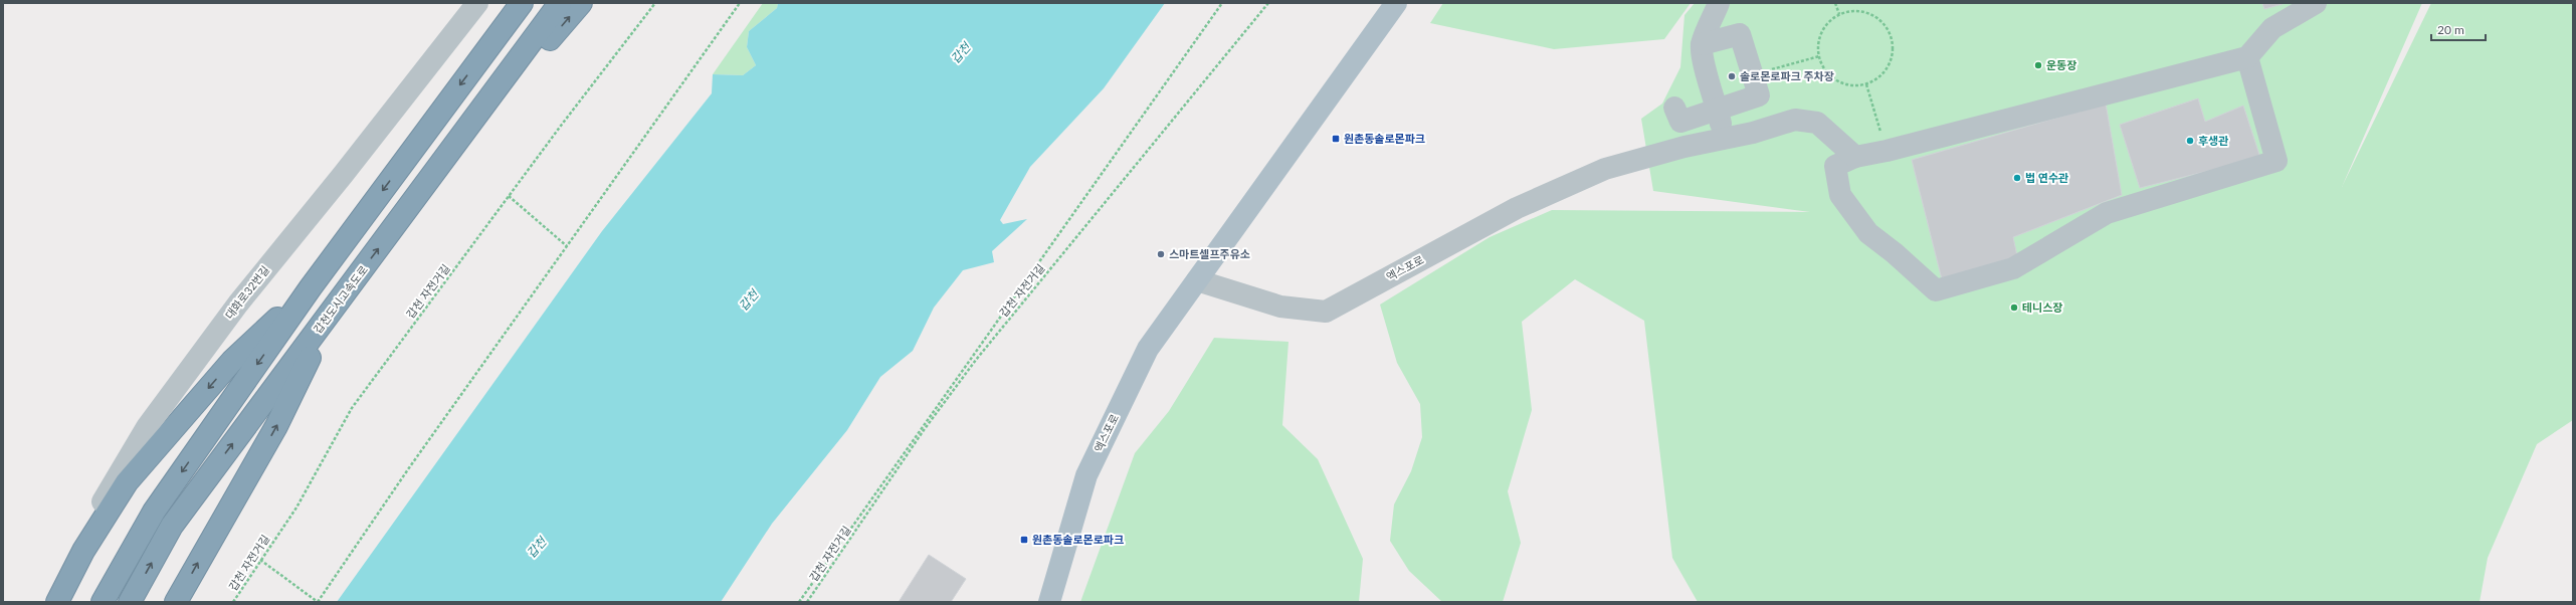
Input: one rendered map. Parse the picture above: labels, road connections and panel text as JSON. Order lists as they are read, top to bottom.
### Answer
{
  "streets": {
    "highway": ["갑천도시고속도로"],
    "main road": ["엑스포로"],
    "street": ["대화로32번길"],
    "path": ["갑천 자전거길"]
  },
  "water": ["갑천"],
  "places": {
    "other": [
      "운동장",
      "솔로몬로파크 주차장",
      "후생관",
      "법 연수관",
      "스마트셀프주유소",
      "테니스장"
    ],
    "transit": ["원촌동솔로몬파크", "원촌동솔로몬로파크"]
  },
  "scale_bar": "20 m"
}
